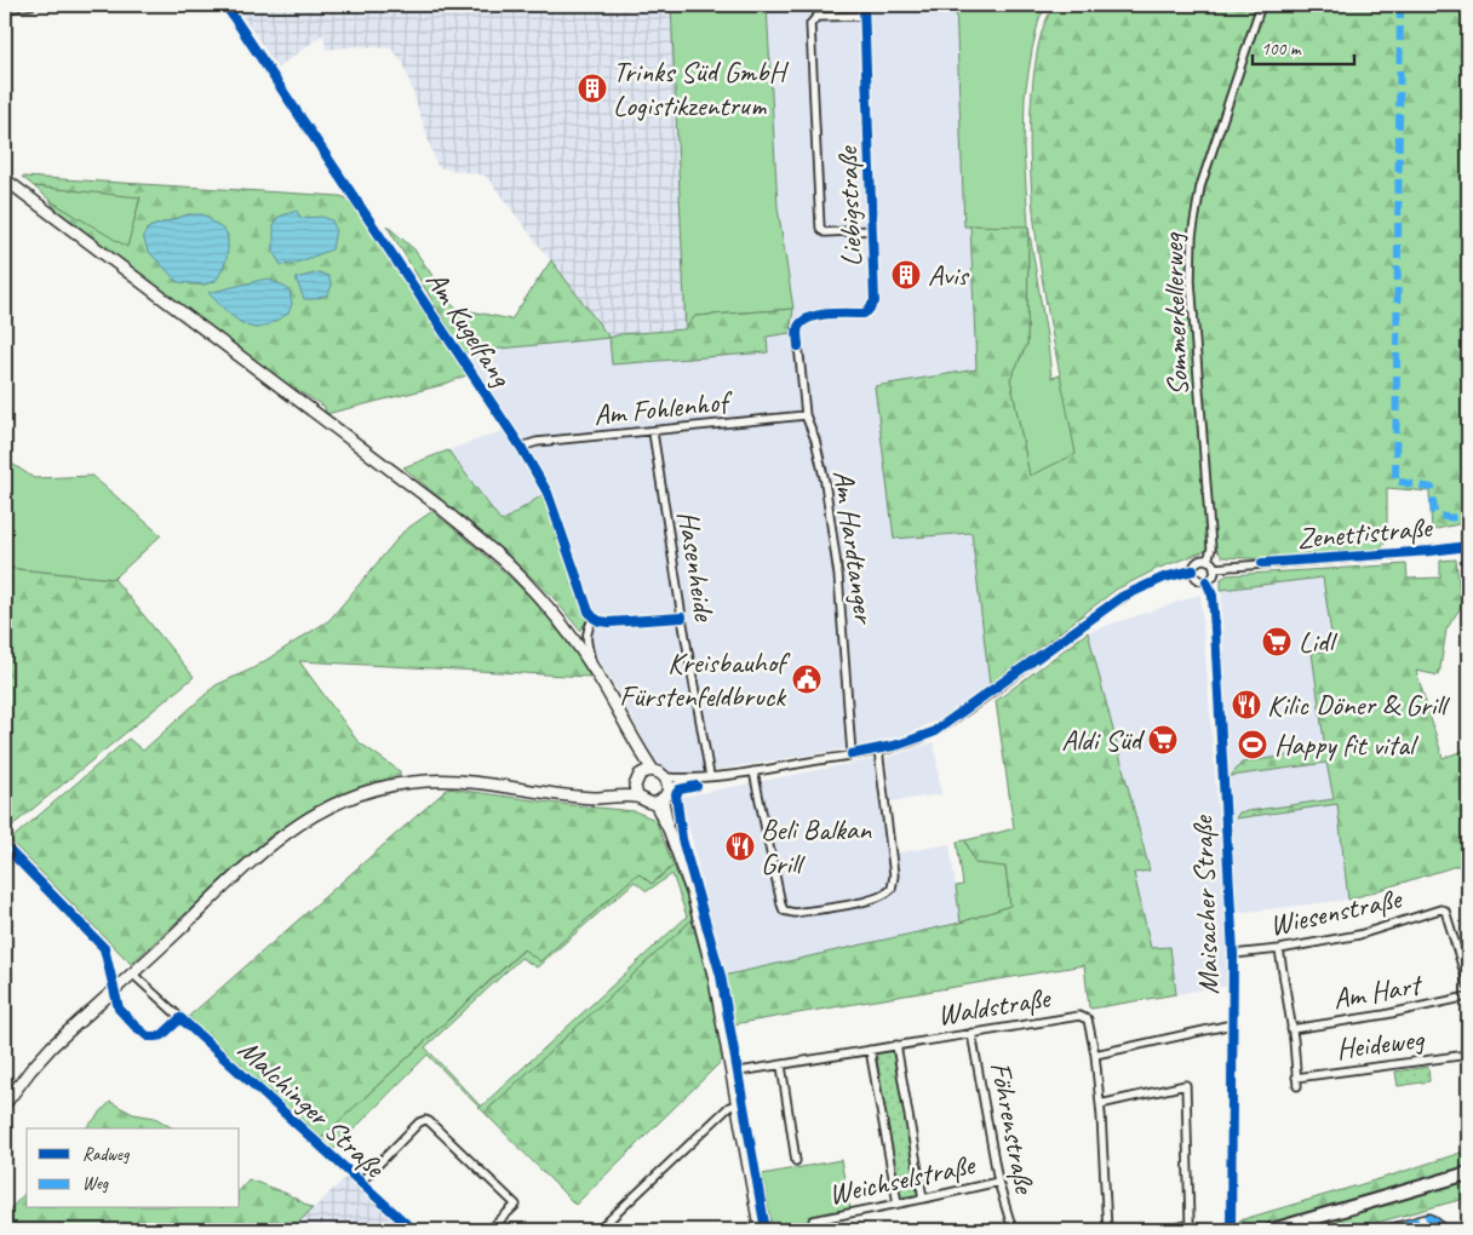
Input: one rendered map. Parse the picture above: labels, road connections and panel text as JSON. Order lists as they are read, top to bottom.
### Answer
{
  "streets": {
    "street": [
      "Liebigstraße",
      "Sommerkellerweg",
      "Am Kugelfang",
      "Am Fohlenhof",
      "Zenettistraße",
      "Am Hardtanger",
      "Hasenheide",
      "Maisacher Straße",
      "Wiesenstraße",
      "Am Hart",
      "Waldstraße",
      "Heideweg",
      "Malchinger Straße",
      "Föhrenstraße",
      "Weichselstraße"
    ]
  },
  "crossings": [
    ["Liebigstraße", "Am Hardtanger"],
    ["Sommerkellerweg", "Zenettistraße"],
    ["Sommerkellerweg", "Maisacher Straße"],
    ["Am Kugelfang", "Am Fohlenhof"],
    ["Am Fohlenhof", "Am Hardtanger"],
    ["Am Fohlenhof", "Hasenheide"],
    ["Zenettistraße", "Maisacher Straße"],
    ["Maisacher Straße", "Wiesenstraße"],
    ["Wiesenstraße", "Heideweg"],
    ["Am Hart", "Heideweg"],
    ["Waldstraße", "Föhrenstraße"],
    ["Föhrenstraße", "Weichselstraße"]
  ],
  "places": {
    "building": ["Trinks Süd GmbH Logistikzentrum", "Avis"],
    "supermarket": ["Lidl", "Aldi Süd"],
    "public building": ["Kreisbauhof Fürstenfeldbruck"],
    "restaurant": ["Kilic Döner & Grill", "Beli Balkan Grill"],
    "sports": ["Happy fit vital"]
  },
  "legend": ["Radweg", "Weg"],
  "scale_bar": "100 m"
}
